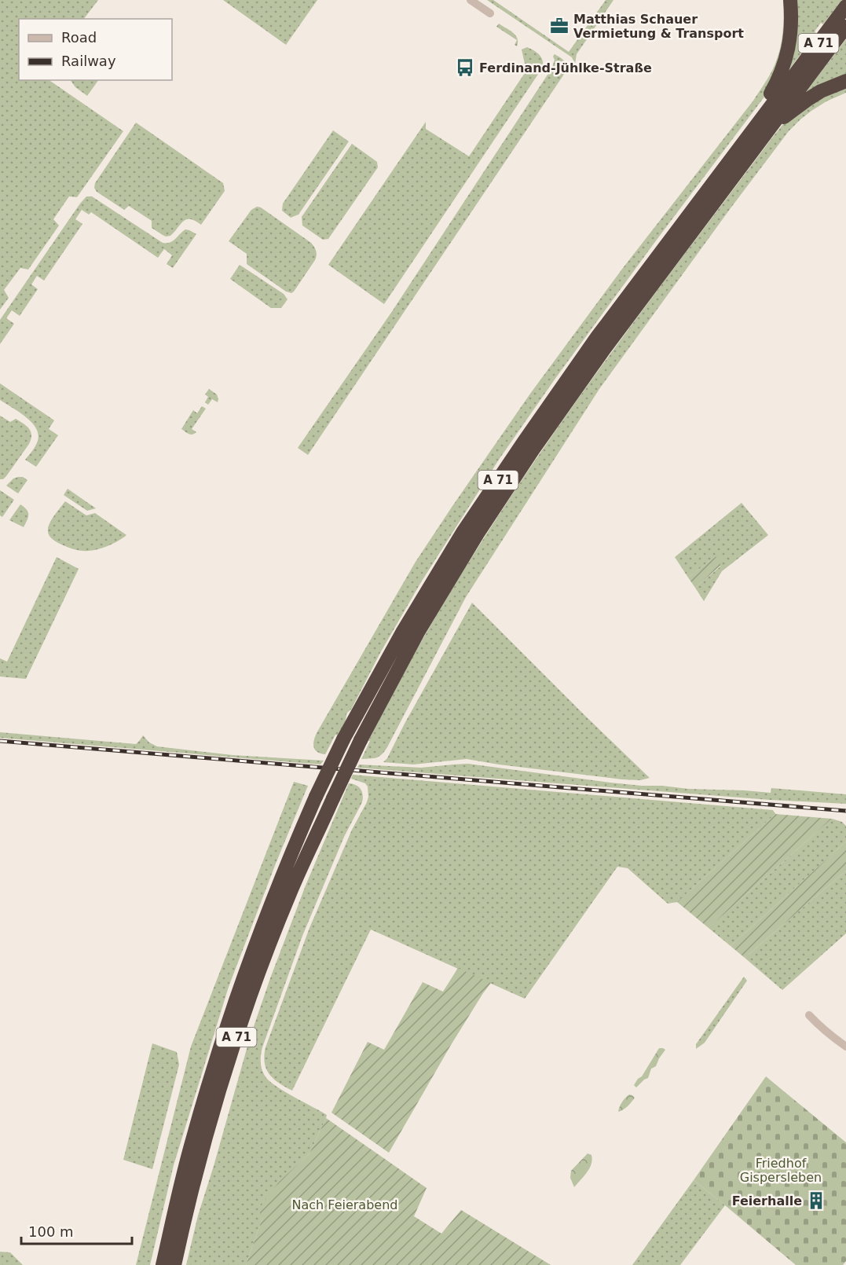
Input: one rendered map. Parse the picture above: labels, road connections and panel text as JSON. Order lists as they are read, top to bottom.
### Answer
{
  "streets": {
    "highway": ["A 71"]
  },
  "parks": ["Friedhof Gispersleben", "Nach Feierabend"],
  "places": {
    "office": ["Matthias Schauer Vermietung & Transport"],
    "bus stop": ["Ferdinand-Jühlke-Straße"],
    "building": ["Feierhalle"]
  },
  "legend": ["Road", "Railway"],
  "scale_bar": "100 m"
}
